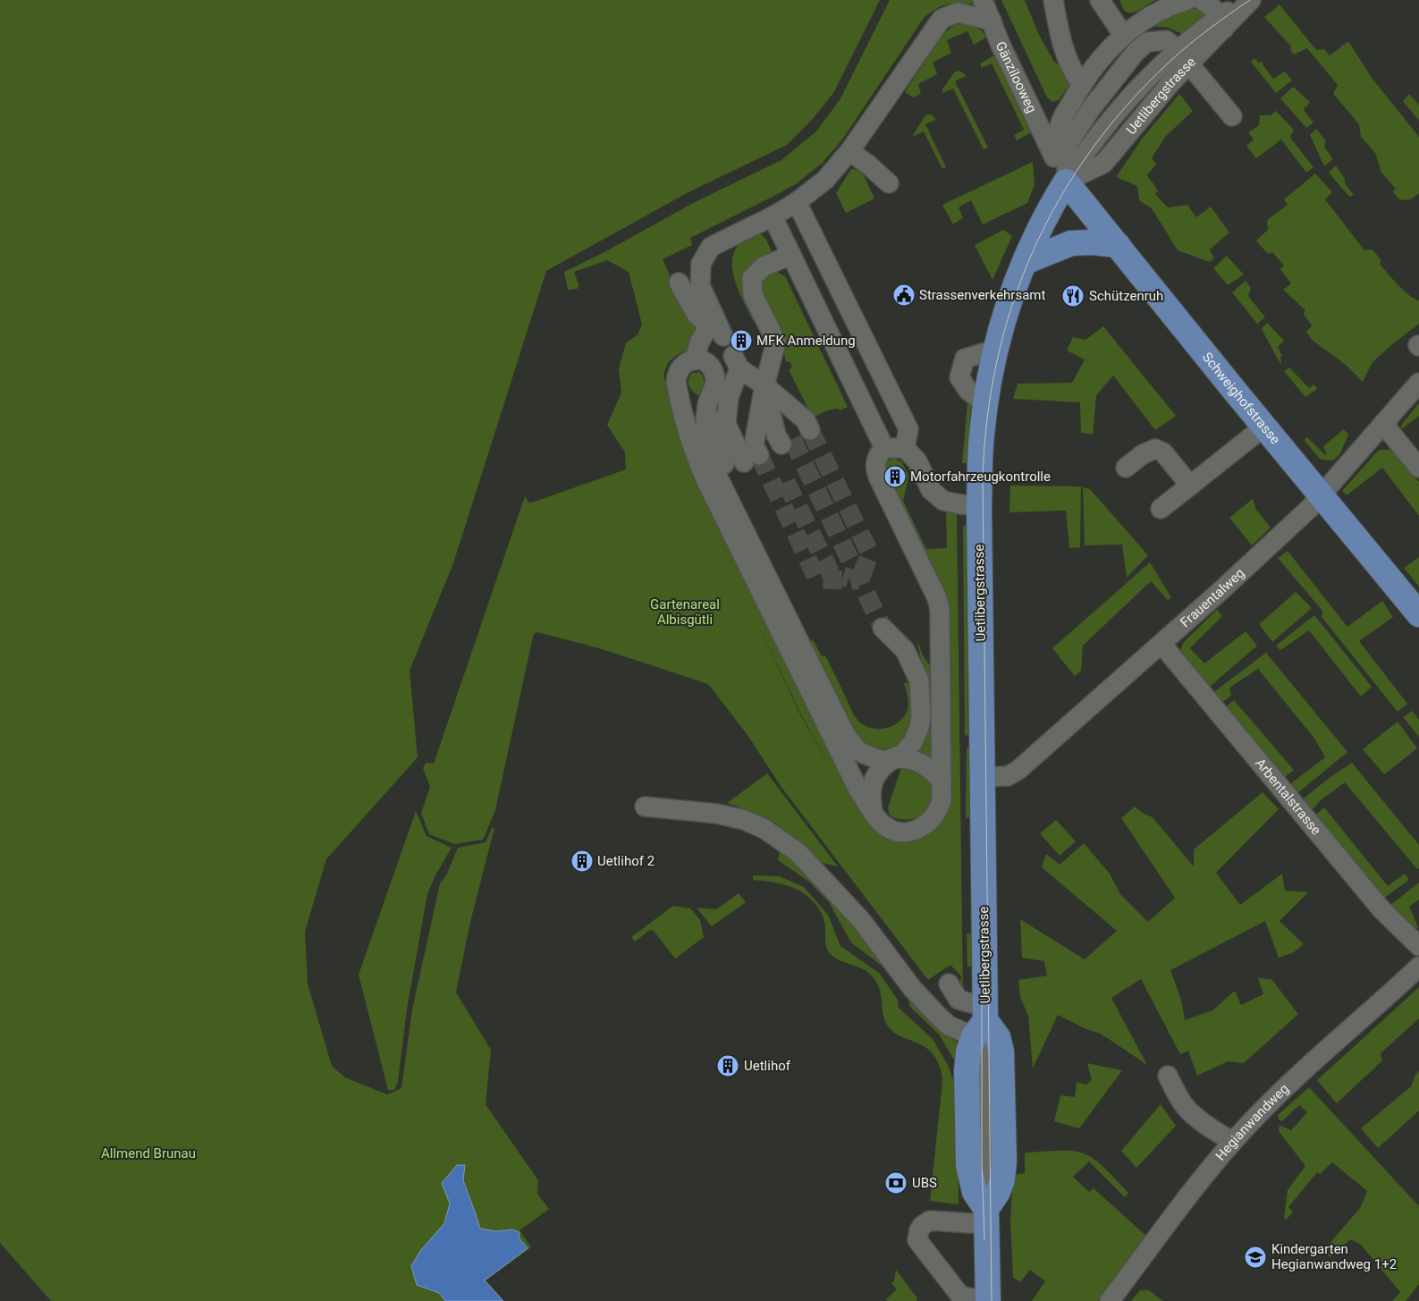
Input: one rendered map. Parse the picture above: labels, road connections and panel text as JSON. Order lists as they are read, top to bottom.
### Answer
{
  "streets": {
    "main road": ["Uetlibergstrasse", "Schweighofstrasse"],
    "street": [
      "Gänzilooweg",
      "Frauentalweg",
      "Arbentalstrasse",
      "Hegianwandweg"
    ]
  },
  "crossings": [
    ["Uetlibergstrasse", "Schweighofstrasse"],
    ["Uetlibergstrasse", "Frauentalweg"],
    ["Schweighofstrasse", "Frauentalweg"],
    ["Frauentalweg", "Arbentalstrasse"]
  ],
  "parks": ["Gartenareal Albisgütli", "Allmend Brunau"],
  "places": {
    "public building": ["Strassenverkehrsamt"],
    "restaurant": ["Schützenruh"],
    "building": [
      "MFK Anmeldung",
      "Motorfahrzeugkontrolle",
      "Uetlihof 2",
      "Uetlihof"
    ],
    "bank": ["UBS"],
    "school or university": ["Kindergarten Hegianwandweg 1+2"]
  }
}
